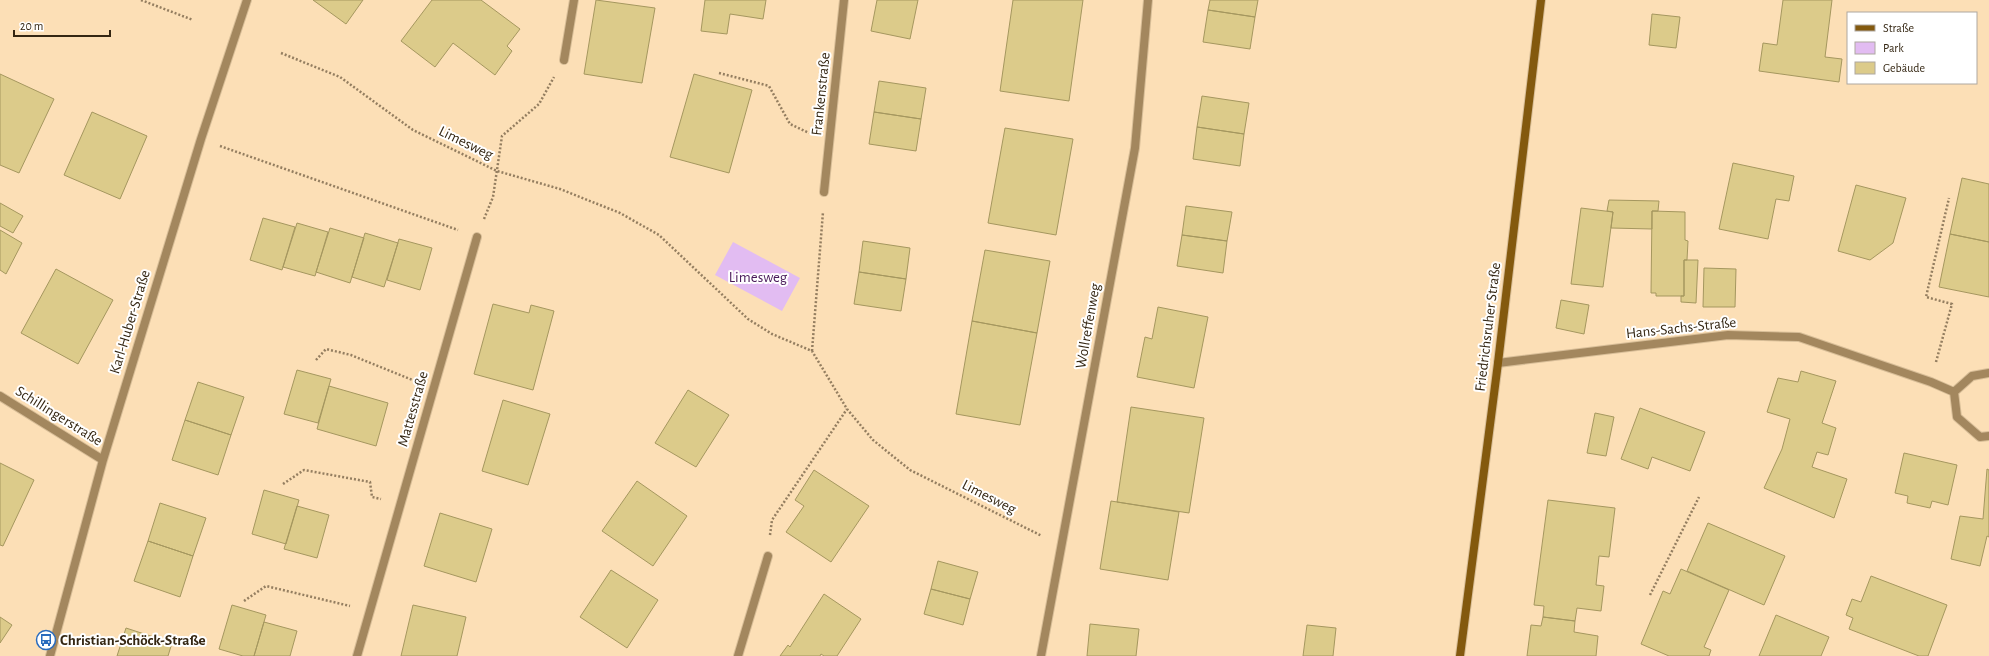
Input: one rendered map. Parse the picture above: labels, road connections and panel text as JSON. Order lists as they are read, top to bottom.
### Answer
{
  "streets": {
    "main road": ["Friedrichsruher Straße"],
    "street": [
      "Frankenstraße",
      "Karl-Huber-Straße",
      "Wollreffenweg",
      "Hans-Sachs-Straße",
      "Mattesstraße",
      "Schillingerstraße"
    ],
    "path": ["Limesweg"]
  },
  "crossings": [
    ["Limesweg", "Wollreffenweg"],
    ["Karl-Huber-Straße", "Schillingerstraße"],
    ["Friedrichsruher Straße", "Hans-Sachs-Straße"]
  ],
  "parks": ["Limesweg"],
  "places": {
    "bus stop": ["Christian-Schöck-Straße"]
  },
  "legend": ["Straße", "Park", "Gebäude"],
  "scale_bar": "20 m"
}
